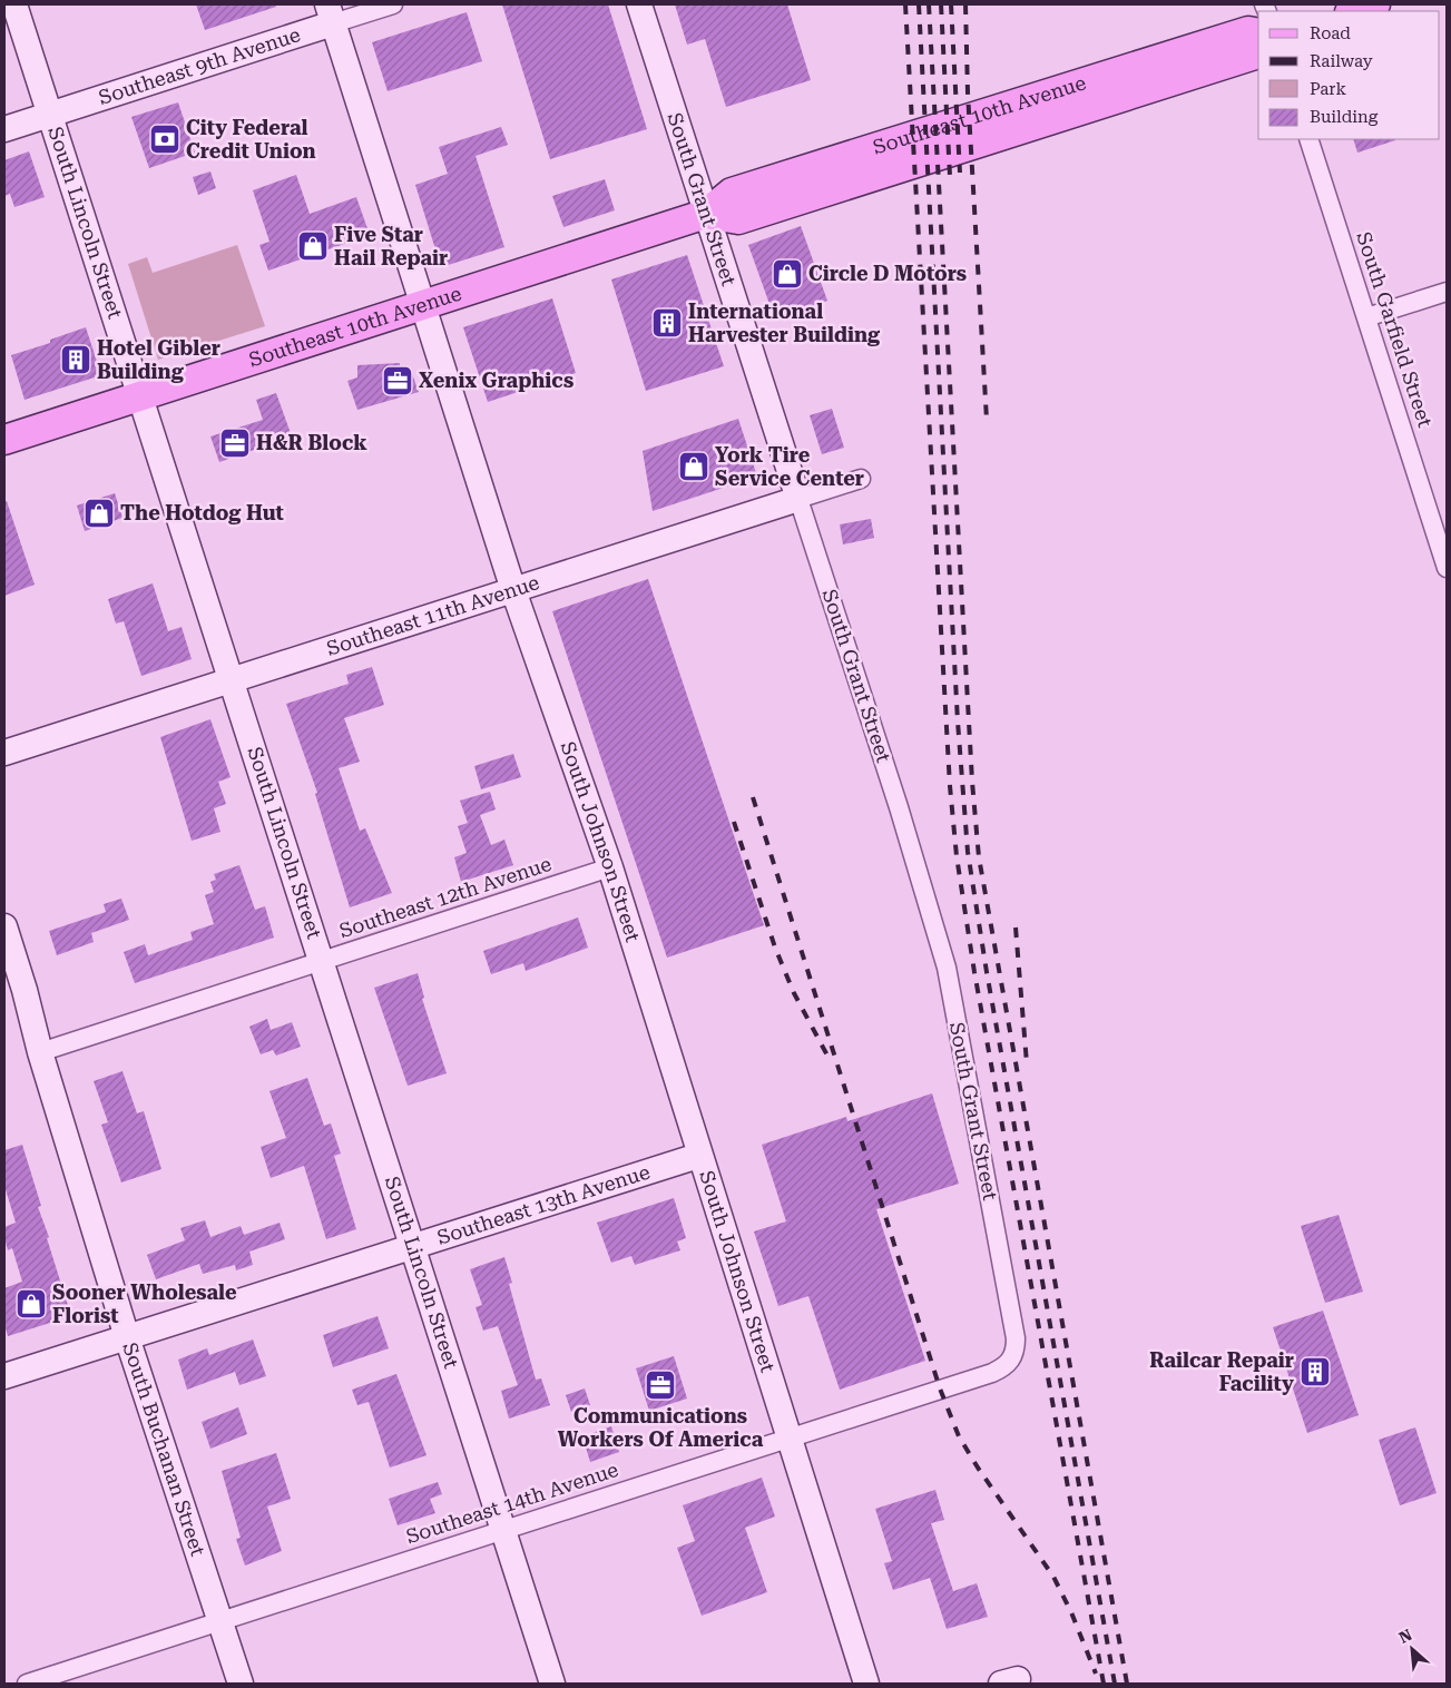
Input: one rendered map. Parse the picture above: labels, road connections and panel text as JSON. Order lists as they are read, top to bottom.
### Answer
{
  "streets": {
    "main road": [
      "Southeast 9th Avenue",
      "Southeast 10th Avenue",
      "South Grant Street",
      "South Lincoln Street",
      "Southeast 11th Avenue",
      "South Johnson Street",
      "Southeast 13th Avenue",
      "South Buchanan Street"
    ],
    "street": ["South Garfield Street", "Southeast 12th Avenue", "Southeast 14th Avenue"]
  },
  "crossings": [
    ["Southeast 9th Avenue", "South Lincoln Street"],
    ["Southeast 9th Avenue", "South Johnson Street"],
    ["Southeast 10th Avenue", "South Grant Street"],
    ["Southeast 10th Avenue", "South Lincoln Street"],
    ["Southeast 10th Avenue", "South Johnson Street"],
    ["South Grant Street", "Southeast 11th Avenue"],
    ["South Grant Street", "Southeast 14th Avenue"],
    ["South Lincoln Street", "Southeast 11th Avenue"],
    ["South Lincoln Street", "Southeast 12th Avenue"],
    ["South Lincoln Street", "Southeast 13th Avenue"],
    ["South Lincoln Street", "Southeast 14th Avenue"],
    ["Southeast 11th Avenue", "South Johnson Street"],
    ["South Johnson Street", "Southeast 12th Avenue"],
    ["South Johnson Street", "Southeast 13th Avenue"],
    ["South Johnson Street", "Southeast 14th Avenue"],
    ["Southeast 12th Avenue", "South Buchanan Street"],
    ["Southeast 13th Avenue", "South Buchanan Street"],
    ["South Buchanan Street", "Southeast 14th Avenue"]
  ],
  "places": {
    "bank": ["City Federal Credit Union"],
    "shop": [
      "Five Star Hail Repair",
      "Circle D Motors",
      "York Tire Service Center",
      "The Hotdog Hut",
      "Sooner Wholesale Florist"
    ],
    "building": ["International Harvester Building", "Hotel Gibler Building", "Railcar Repair Facility"],
    "office": ["Xenix Graphics", "H&R Block", "Communications Workers Of America"]
  },
  "legend": [
    "Road",
    "Railway",
    "Park",
    "Building"
  ],
  "north": "top left"
}
